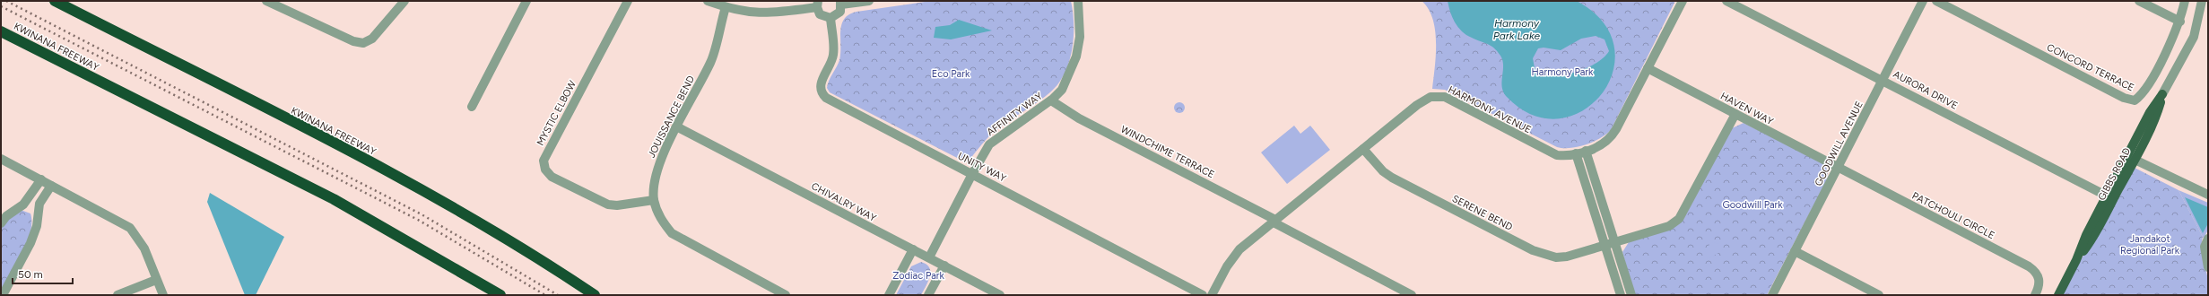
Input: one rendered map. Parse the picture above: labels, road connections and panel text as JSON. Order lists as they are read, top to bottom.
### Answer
{
  "streets": {
    "highway": ["KWINANA FREEWAY"],
    "main road": ["GIBBS ROAD"],
    "street": [
      "CONCORD TERRACE",
      "AURORA DRIVE",
      "HAVEN WAY",
      "HARMONY AVENUE",
      "MYSTIC ELBOW",
      "AFFINITY WAY",
      "JOUISSANCE BEND",
      "GOODWILL AVENUE",
      "WINDCHIME TERRACE",
      "UNITY WAY",
      "CHIVALRY WAY",
      "SERENE BEND",
      "PATCHOULI CIRCLE"
    ]
  },
  "crossings": [
    ["AURORA DRIVE", "GOODWILL AVENUE"],
    ["AURORA DRIVE", "GIBBS ROAD"],
    ["HAVEN WAY", "HARMONY AVENUE"],
    ["HAVEN WAY", "GOODWILL AVENUE"],
    ["HAVEN WAY", "SERENE BEND"],
    ["HAVEN WAY", "PATCHOULI CIRCLE"],
    ["HARMONY AVENUE", "WINDCHIME TERRACE"],
    ["HARMONY AVENUE", "SERENE BEND"],
    ["MYSTIC ELBOW", "JOUISSANCE BEND"],
    ["AFFINITY WAY", "WINDCHIME TERRACE"],
    ["AFFINITY WAY", "UNITY WAY"],
    ["AFFINITY WAY", "CHIVALRY WAY"],
    ["JOUISSANCE BEND", "CHIVALRY WAY"],
    ["GOODWILL AVENUE", "PATCHOULI CIRCLE"]
  ],
  "water": ["Harmony Park Lake"],
  "parks": [
    "Harmony Park",
    "Eco Park",
    "Goodwill Park",
    "Jandakot Regional Park",
    "Zodiac Park"
  ],
  "scale_bar": "50 m"
}
